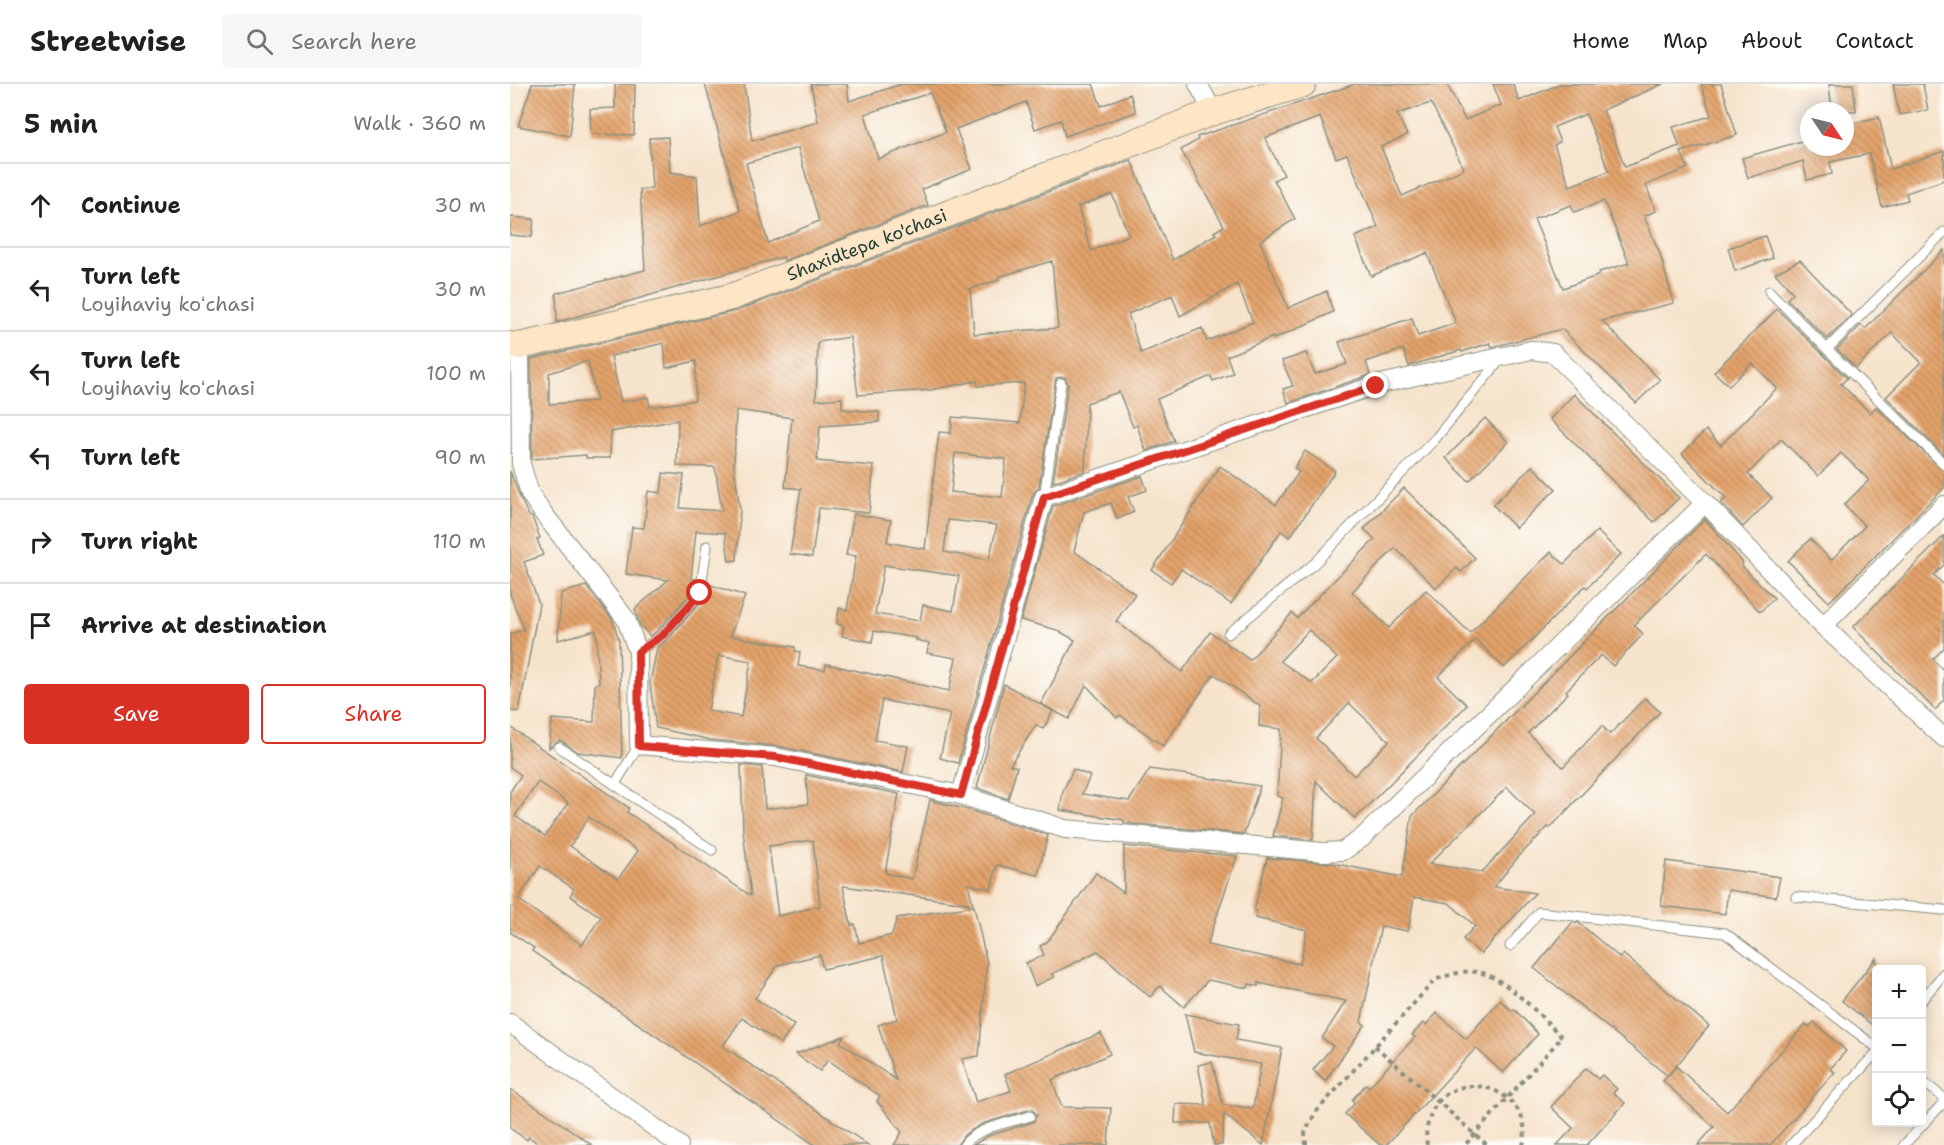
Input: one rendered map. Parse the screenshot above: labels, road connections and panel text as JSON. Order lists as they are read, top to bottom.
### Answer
{
  "streets": {
    "street": ["Shaxidtepa ko'chasi"]
  },
  "north": "bottom right",
  "page": {
    "header": "Streetwise",
    "search": "Search here",
    "nav": [
      "Home",
      "Map",
      "About",
      "Contact"
    ],
    "heading": ["5 min", "Walk · 360 m"],
    "list": [
      ["Continue", "30 m"],
      ["Turn left", "Loyihaviy koʻchasi", "30 m"],
      ["Turn left", "Loyihaviy koʻchasi", "100 m"],
      ["Turn left", "90 m"],
      ["Turn right", "110 m"],
      "Arrive at destination"
    ],
    "buttons": ["Save", "Share"],
    "map_buttons": ["+", "−"]
  }
}
